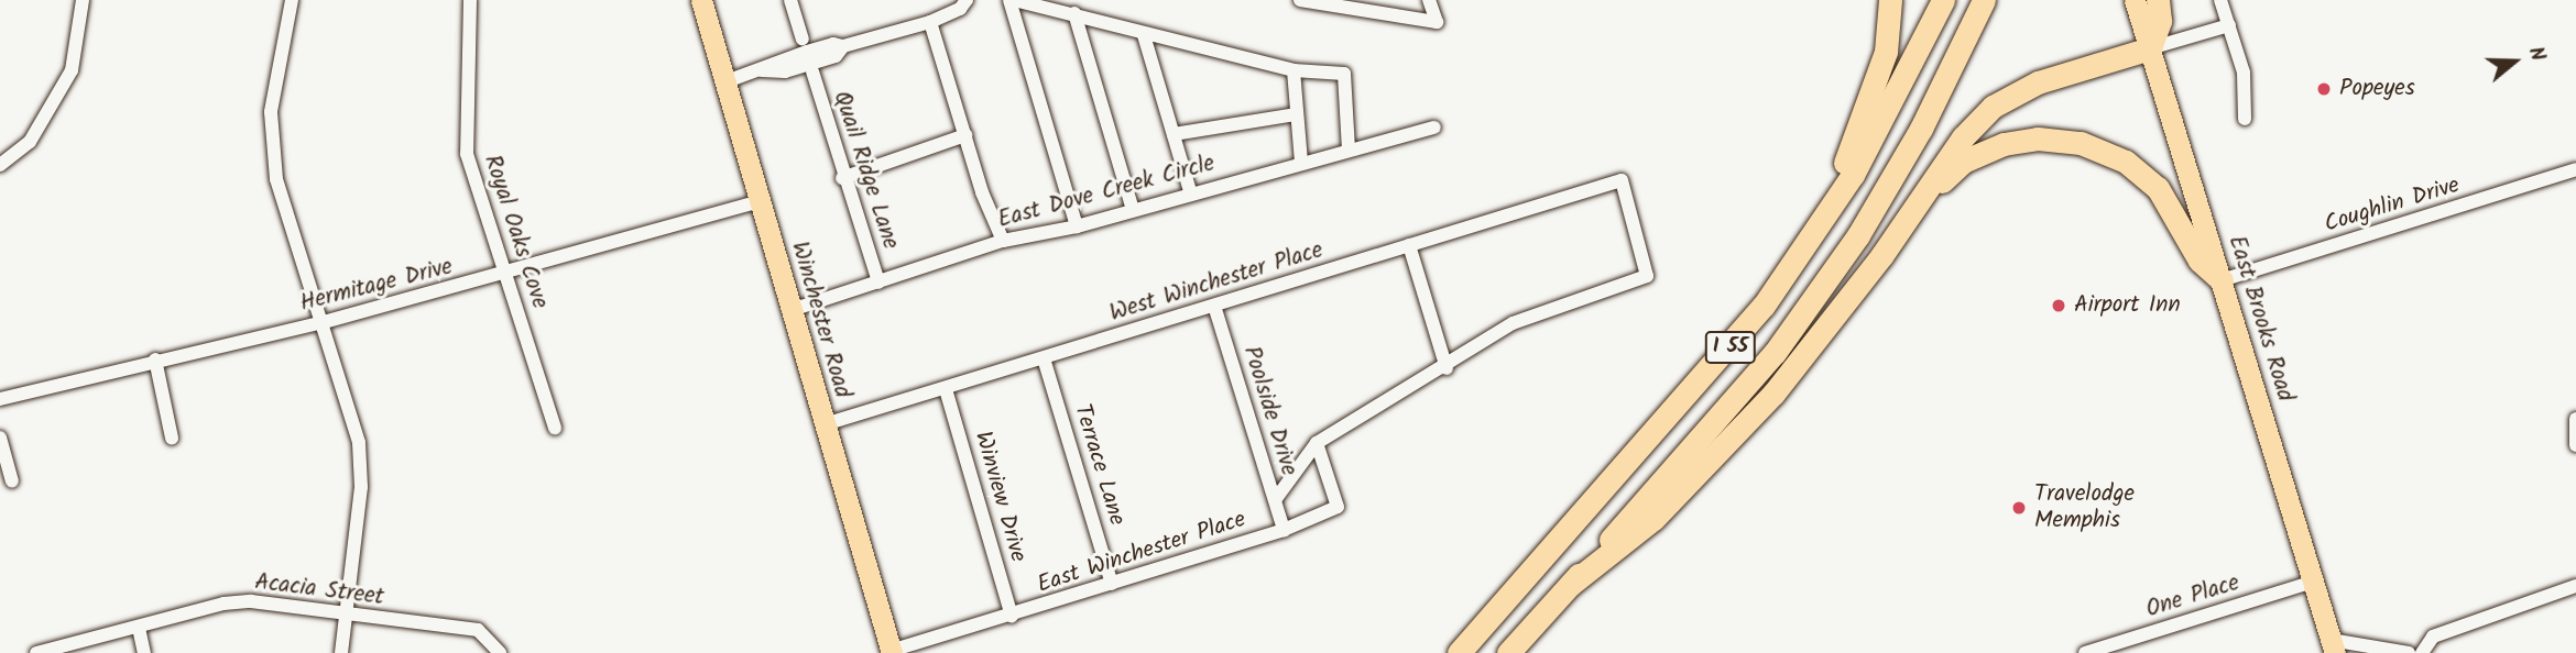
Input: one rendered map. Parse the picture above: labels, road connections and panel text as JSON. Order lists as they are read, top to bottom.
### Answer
{
  "streets": {
    "highway": ["I 55"],
    "main road": ["East Brooks Road", "Winchester Road"],
    "street": [
      "Quail Ridge Lane",
      "East Dove Creek Circle",
      "Coughlin Drive",
      "Royal Oaks Cove",
      "West Winchester Place",
      "Hermitage Drive",
      "Poolside Drive",
      "Terrace Lane",
      "Winview Drive",
      "East Winchester Place",
      "Acacia Street",
      "One Place"
    ]
  },
  "crossings": [
    ["Quail Ridge Lane", "East Dove Creek Circle"],
    ["East Dove Creek Circle", "Winchester Road"],
    ["Coughlin Drive", "East Brooks Road"],
    ["Royal Oaks Cove", "Hermitage Drive"],
    ["West Winchester Place", "Winchester Road"],
    ["West Winchester Place", "Poolside Drive"],
    ["West Winchester Place", "Terrace Lane"],
    ["West Winchester Place", "Winview Drive"],
    ["West Winchester Place", "East Winchester Place"],
    ["Hermitage Drive", "Winchester Road"],
    ["East Brooks Road", "One Place"],
    ["Winchester Road", "East Winchester Place"],
    ["Poolside Drive", "East Winchester Place"],
    ["Terrace Lane", "East Winchester Place"],
    ["Winview Drive", "East Winchester Place"]
  ],
  "places": ["Popeyes", "Airport Inn", "Travelodge Memphis"],
  "north": "right"
}
